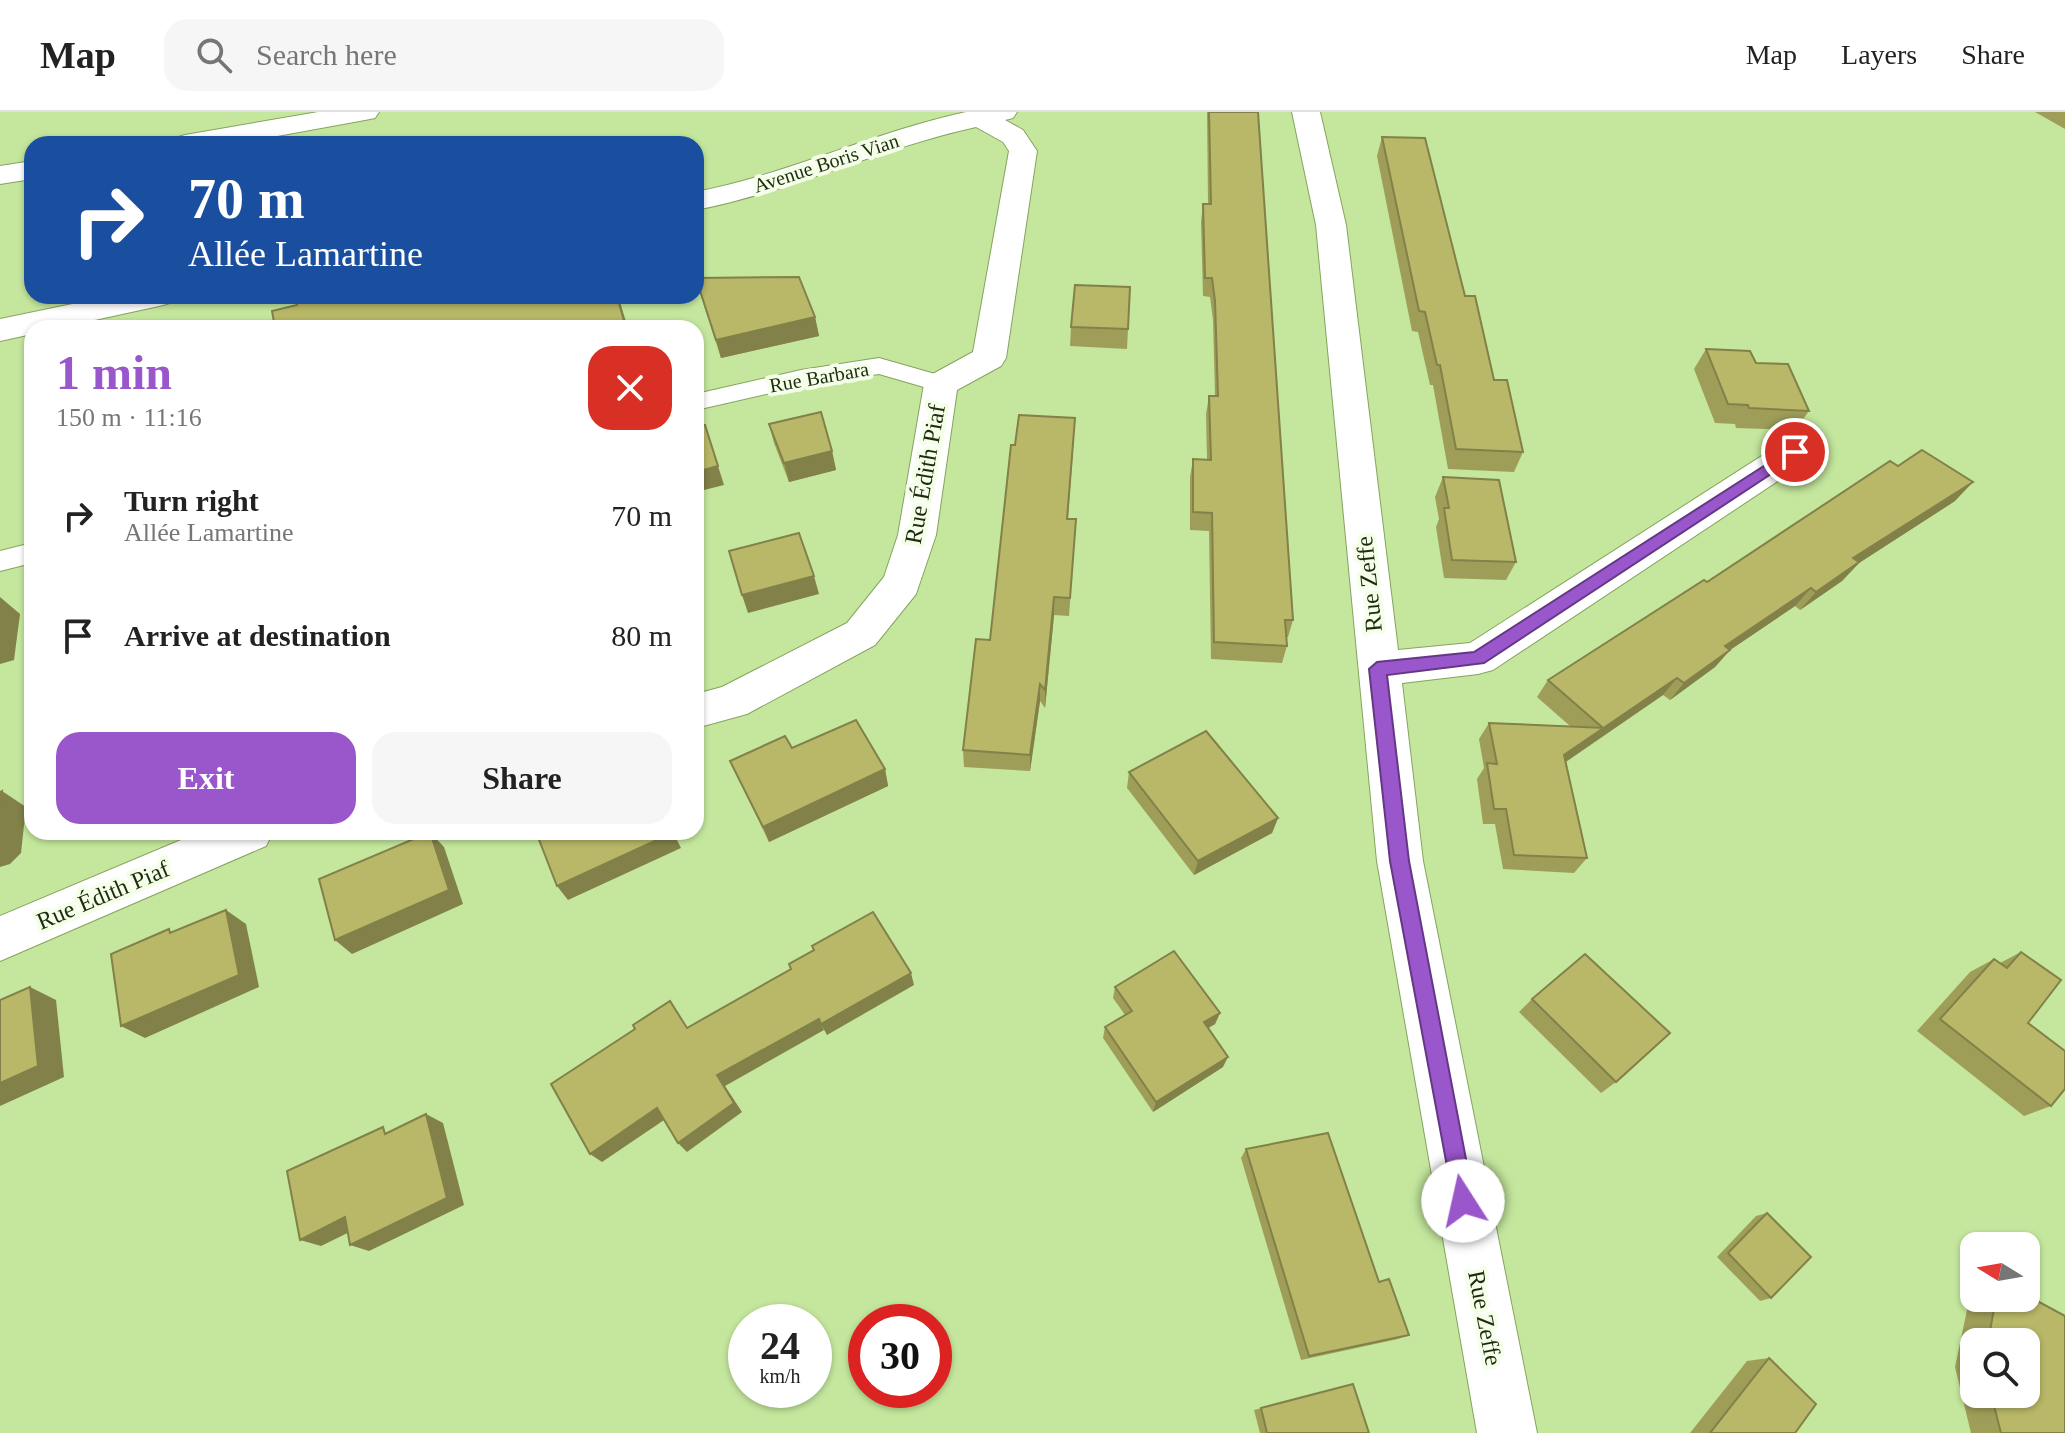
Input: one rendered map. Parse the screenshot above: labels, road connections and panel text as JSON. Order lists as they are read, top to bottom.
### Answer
{
  "streets": {
    "street": ["Avenue Boris Vian", "Rue Édith Piaf", "Rue Zeffe"],
    "lane": ["Rue Barbara"]
  },
  "crossings": [
    ["Avenue Boris Vian", "Rue Édith Piaf"],
    ["Rue Barbara", "Rue Édith Piaf"]
  ],
  "north": "left",
  "page": {
    "header": "Map",
    "search": "Search here",
    "nav": ["Map", "Layers", "Share"],
    "turn": ["70 m", "Allée Lamartine"],
    "heading": ["1 min", "150 m · 11:16"],
    "list": [
      {
        "name": "Turn right",
        "note": "Allée Lamartine",
        "value": "70 m"
      },
      {
        "name": "Arrive at destination",
        "value": "80 m"
      }
    ],
    "buttons": ["Exit", "Share"],
    "speed": "24 km/h",
    "limit": "30"
  }
}
